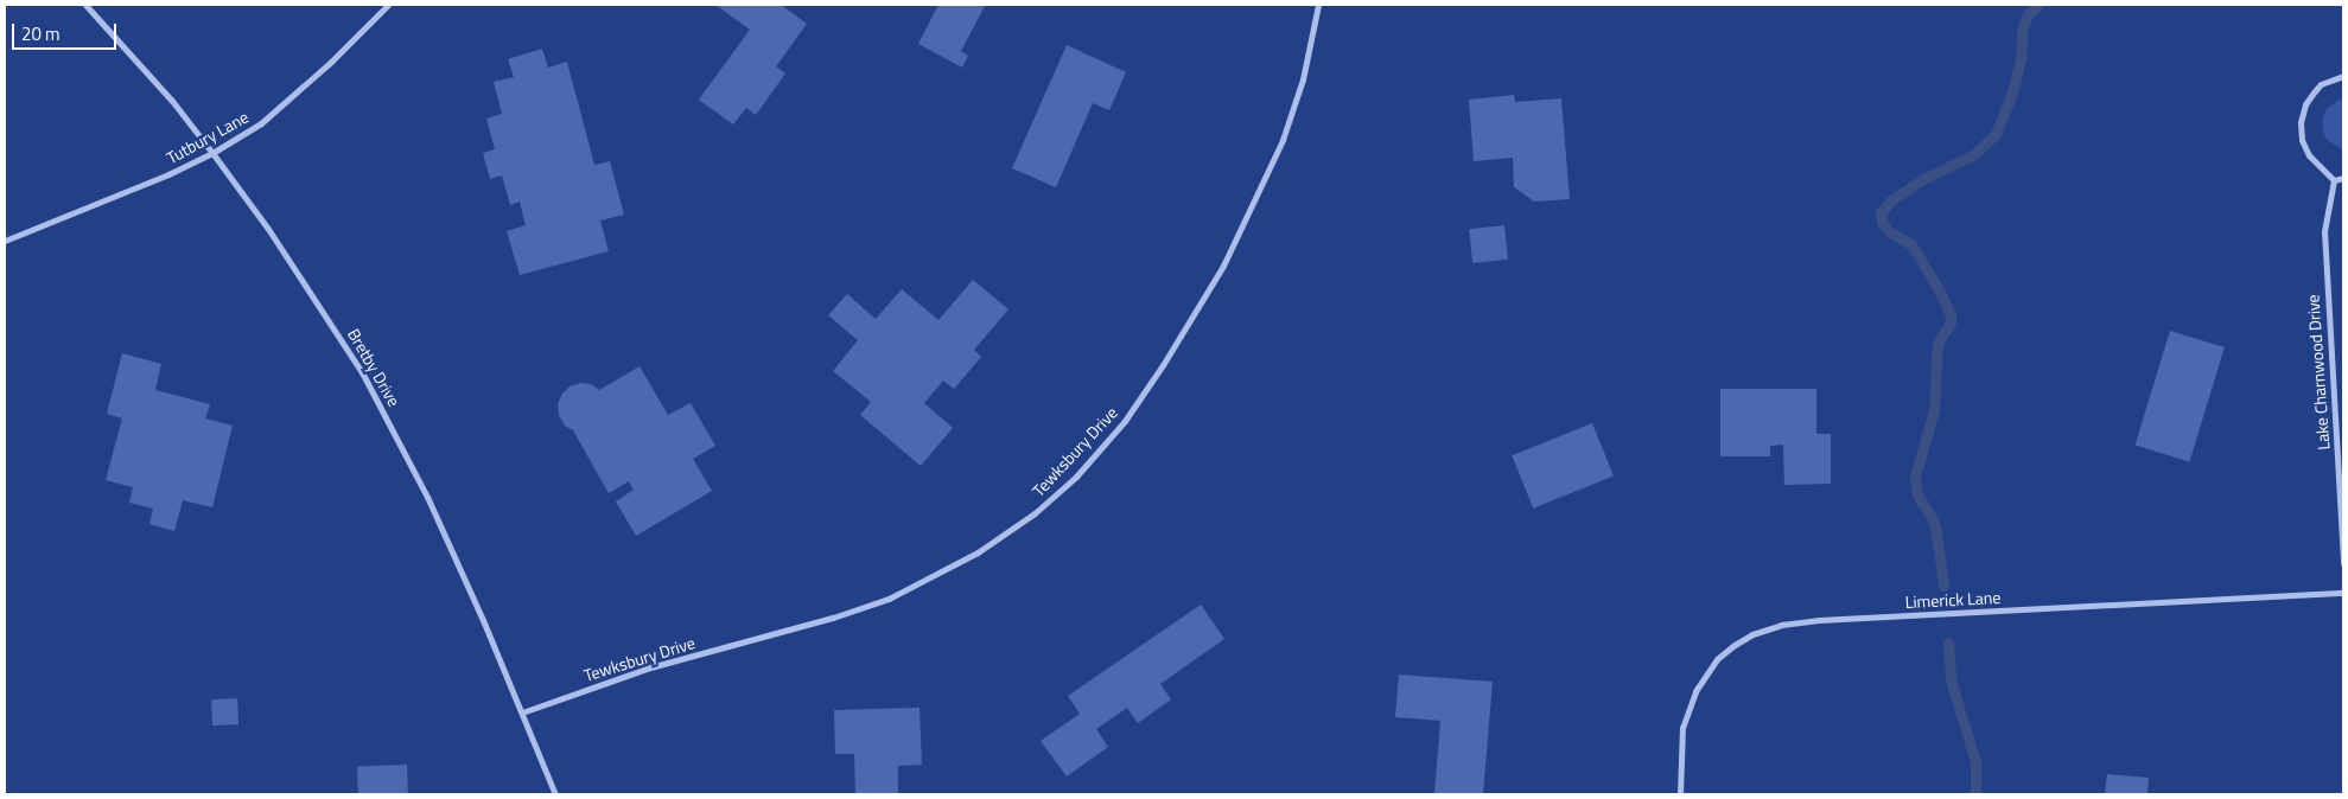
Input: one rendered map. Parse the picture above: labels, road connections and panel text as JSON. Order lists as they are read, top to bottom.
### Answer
{
  "streets": {
    "street": [
      "Tutbury Lane",
      "Bretby Drive",
      "Lake Charnwood Drive",
      "Tewksbury Drive",
      "Limerick Lane"
    ]
  },
  "crossings": [
    ["Tutbury Lane", "Bretby Drive"],
    ["Bretby Drive", "Tewksbury Drive"]
  ],
  "scale_bar": "20 m"
}
